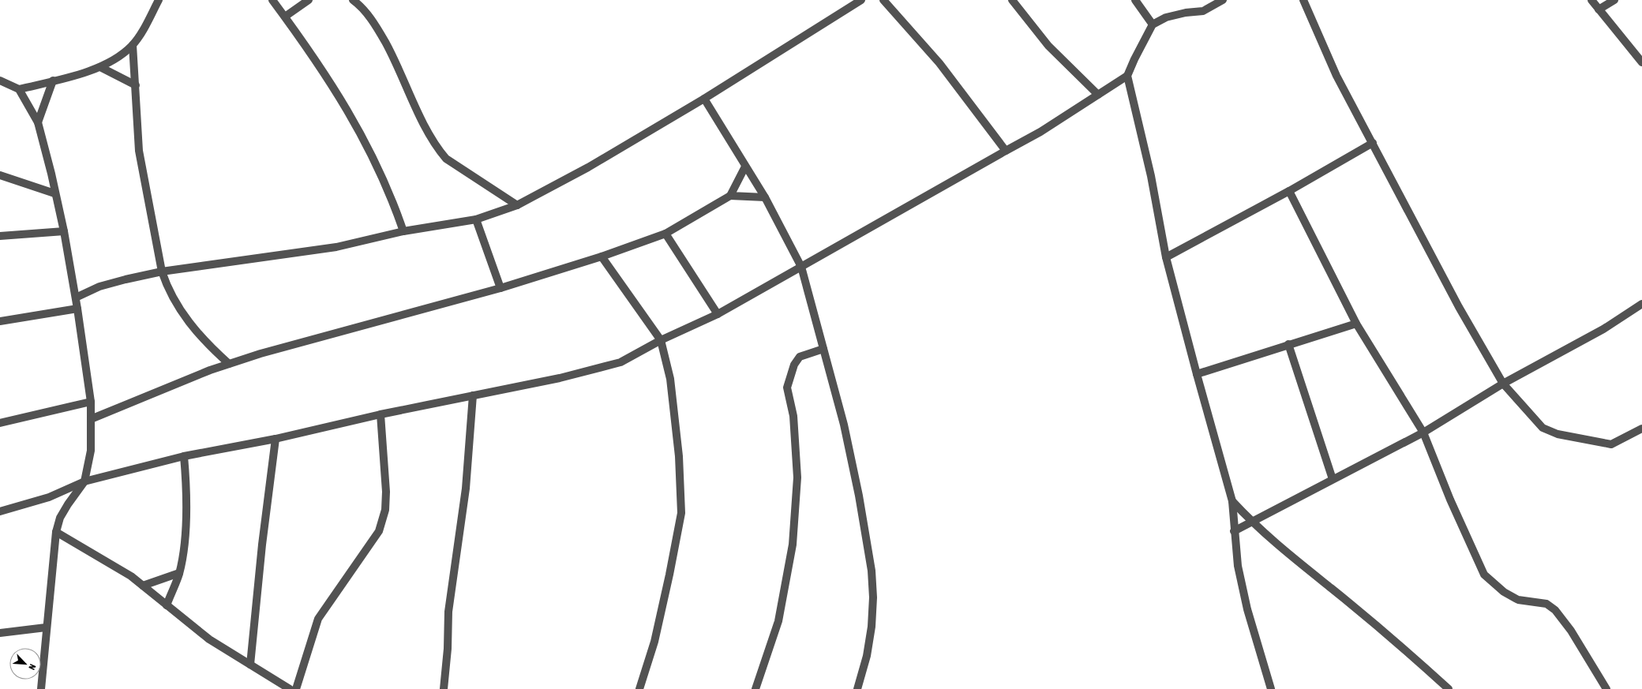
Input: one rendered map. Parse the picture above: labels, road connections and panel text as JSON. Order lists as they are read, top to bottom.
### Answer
{
  "north": "bottom right"
}
